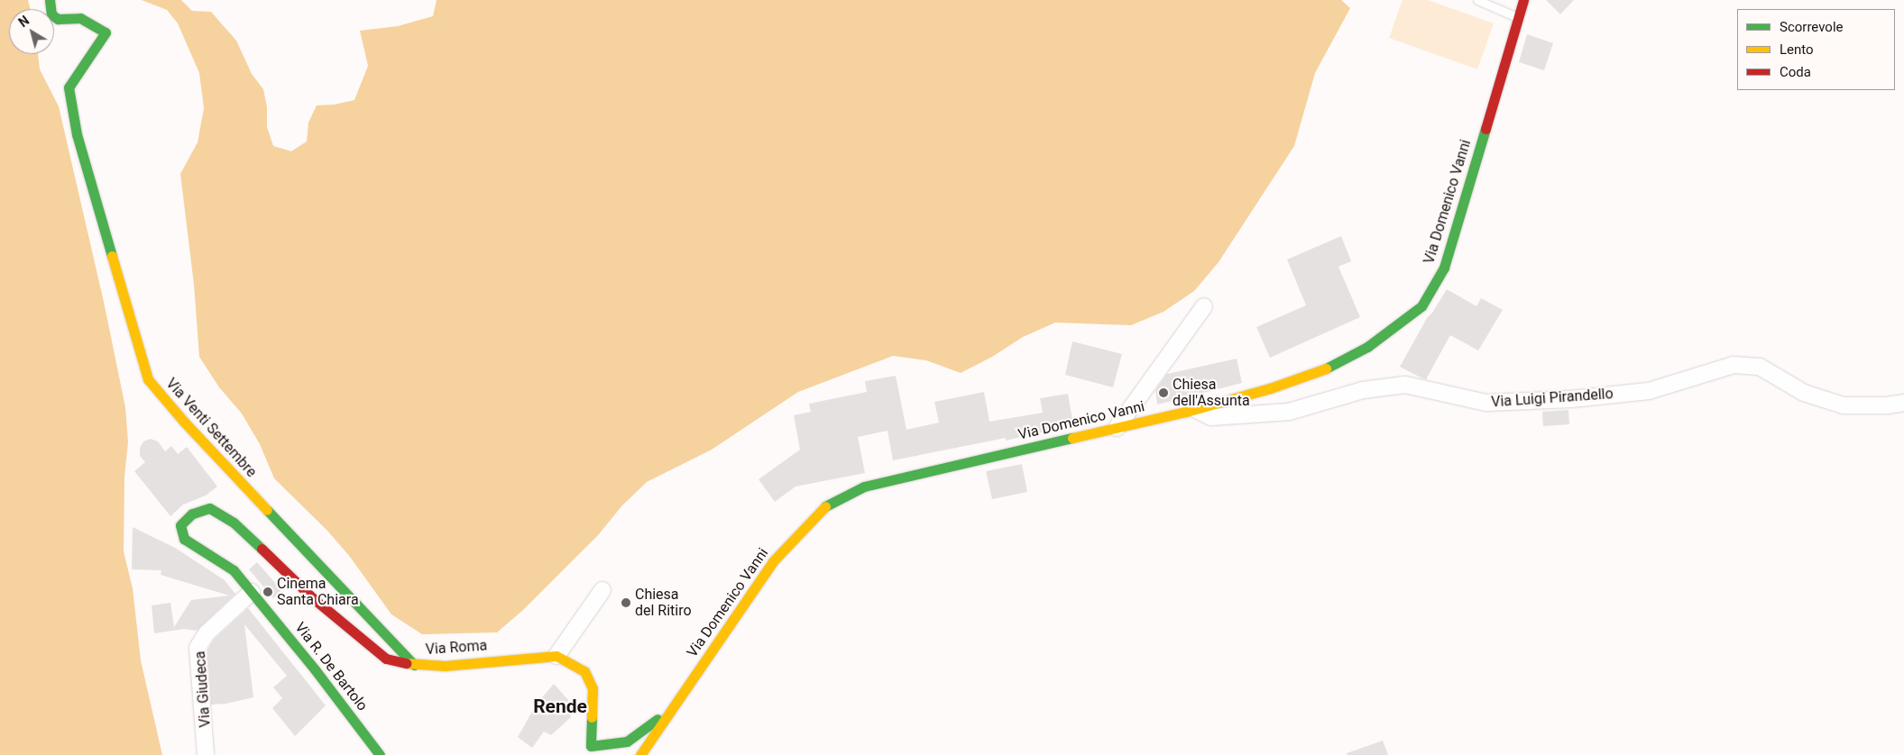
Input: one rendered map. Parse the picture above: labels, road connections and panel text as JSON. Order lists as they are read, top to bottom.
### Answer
{
  "streets": {
    "street": [
      "Via Domenico Vanni",
      "Via Luigi Pirandello",
      "Via Venti Settembre",
      "Via Roma",
      "Via R. De Bartolo",
      "Via Giudeca"
    ]
  },
  "crossings": [
    ["Via Domenico Vanni", "Via Luigi Pirandello"],
    ["Via Venti Settembre", "Via Roma"],
    ["Via Roma", "Via R. De Bartolo"],
    ["Via R. De Bartolo", "Via Giudeca"]
  ],
  "districts": ["Rende"],
  "places": ["Chiesa dell'Assunta", "Cinema Santa Chiara", "Chiesa del Ritiro"],
  "legend": ["Scorrevole", "Lento", "Coda"],
  "north": "top left"
}
